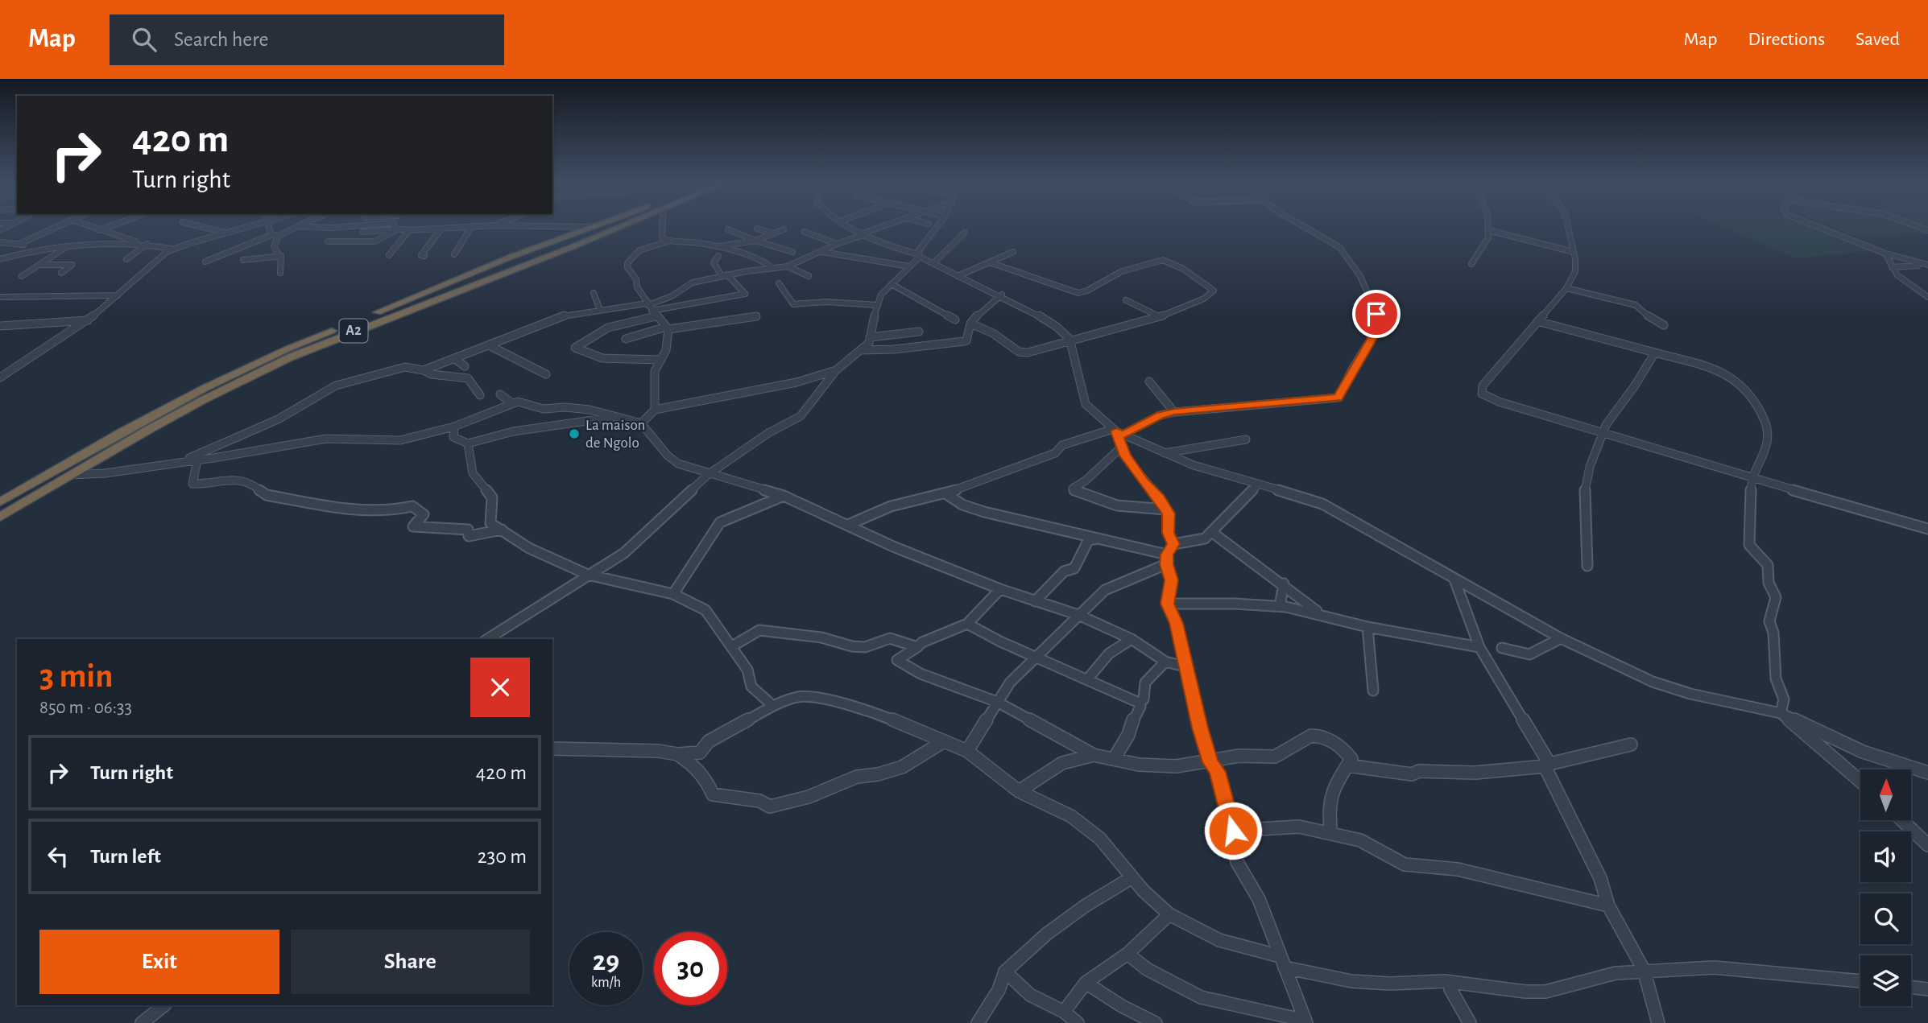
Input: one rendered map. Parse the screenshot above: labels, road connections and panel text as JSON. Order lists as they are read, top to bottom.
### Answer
{
  "streets": {
    "highway": ["A2"]
  },
  "places": ["La maison de Ngolo"],
  "north": "top",
  "page": {
    "header": "Map",
    "search": "Search here",
    "nav": ["Map", "Directions", "Saved"],
    "turn": ["420 m", "Turn right"],
    "heading": ["3 min", "850 m · 06:33"],
    "list": [
      {
        "name": "Turn right",
        "value": "420 m"
      },
      {
        "name": "Turn left",
        "value": "230 m"
      }
    ],
    "buttons": ["Exit", "Share"],
    "speed": "29 km/h",
    "limit": "30"
  }
}
